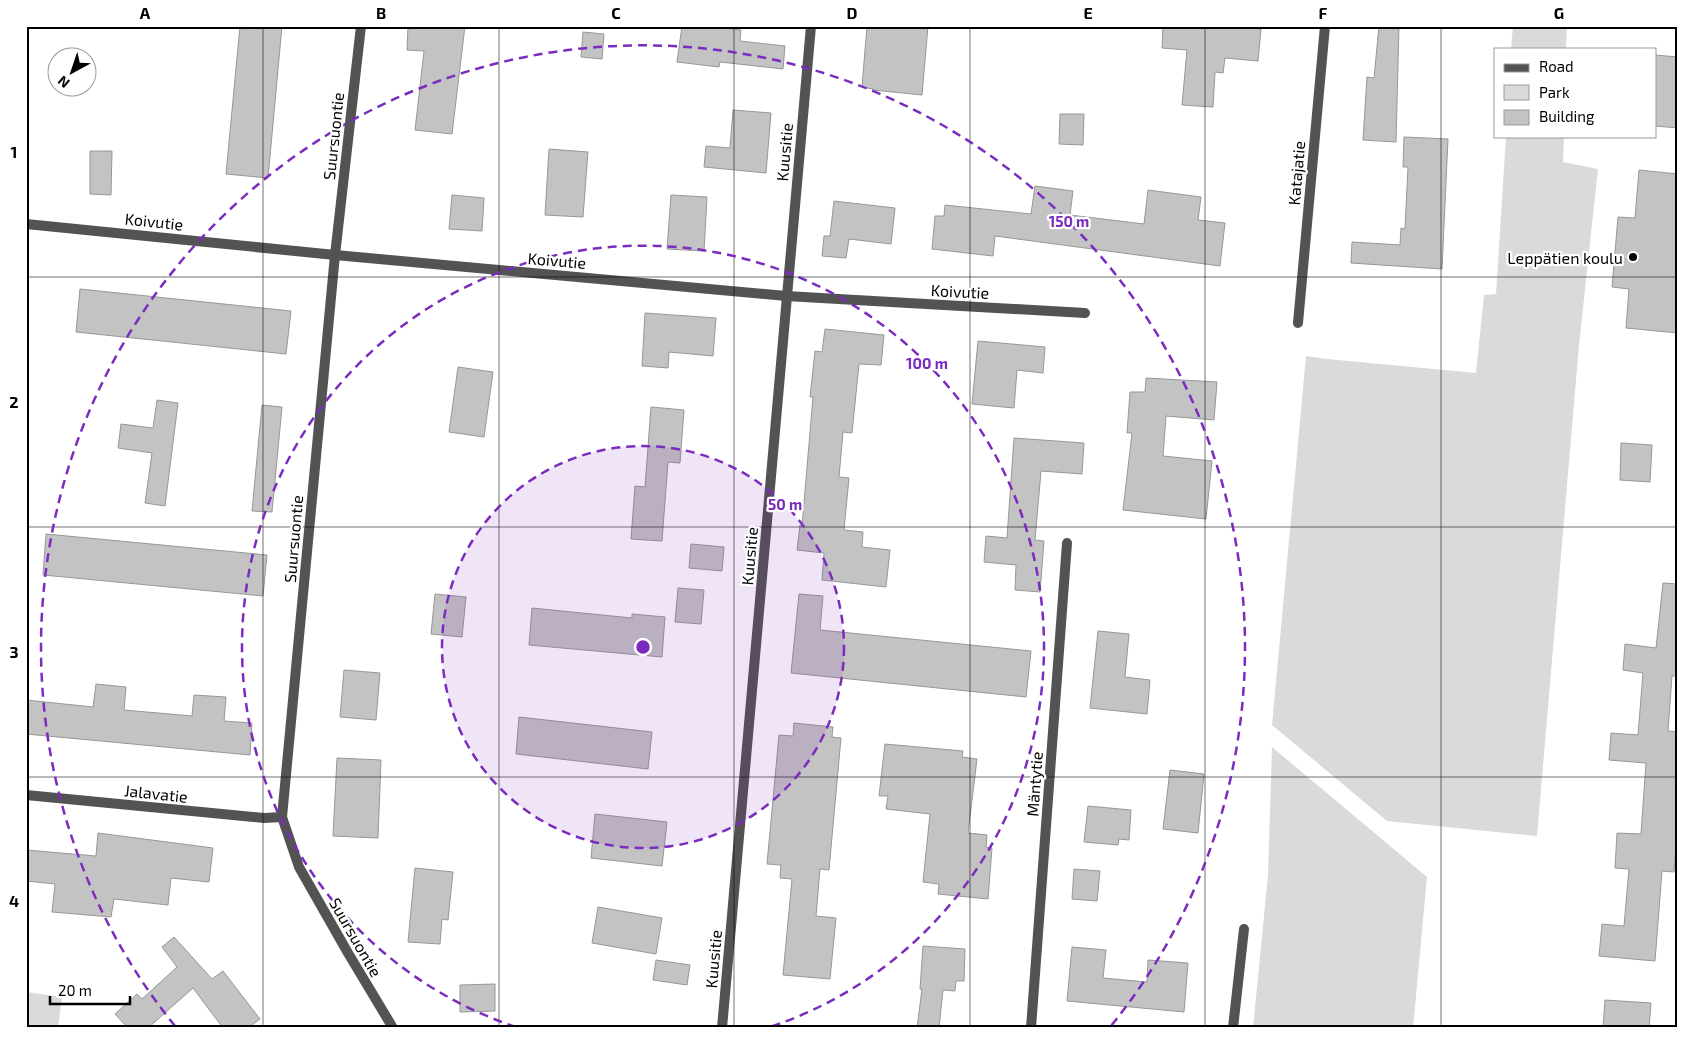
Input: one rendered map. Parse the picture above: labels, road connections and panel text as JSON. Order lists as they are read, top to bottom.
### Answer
{
  "streets": {
    "street": [
      "Suursuontie",
      "Kuusitie",
      "Katajatie",
      "Koivutie",
      "Mäntytie",
      "Jalavatie"
    ]
  },
  "crossings": [
    ["Suursuontie", "Koivutie"],
    ["Suursuontie", "Jalavatie"],
    ["Kuusitie", "Koivutie"]
  ],
  "places": ["Leppätien koulu"],
  "legend": ["Road", "Park", "Building"],
  "scale_bar": "20 m",
  "north": "bottom left",
  "grid": {
    "columns": [
      "A",
      "B",
      "C",
      "D",
      "E",
      "F",
      "G"
    ],
    "rows": [
      "1",
      "2",
      "3",
      "4"
    ]
  },
  "rings": ["150 m", "100 m", "50 m"]
}
